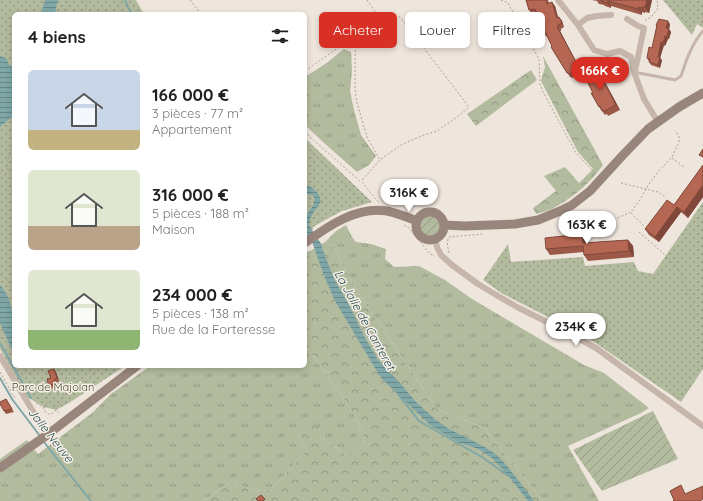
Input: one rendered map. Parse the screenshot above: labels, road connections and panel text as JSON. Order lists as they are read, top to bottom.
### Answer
{
  "water": ["La Jalle de Canteret", "Jalle Neuve"],
  "parks": ["Parc de Majolan"],
  "page": {
    "chip": ["Acheter", "Louer", "Filtres"],
    "heading": "4 biens",
    "price": [
      "166K €",
      "316K €",
      "163K €",
      "234K €"
    ],
    "list": [
      {
        "name": "166 000 €",
        "note": "3 pièces · 77 m² · Appartement"
      },
      {
        "name": "316 000 €",
        "note": "5 pièces · 188 m² · Maison"
      },
      {
        "name": "234 000 €",
        "note": "5 pièces · 138 m² · Rue de la Forteresse"
      }
    ]
  }
}
